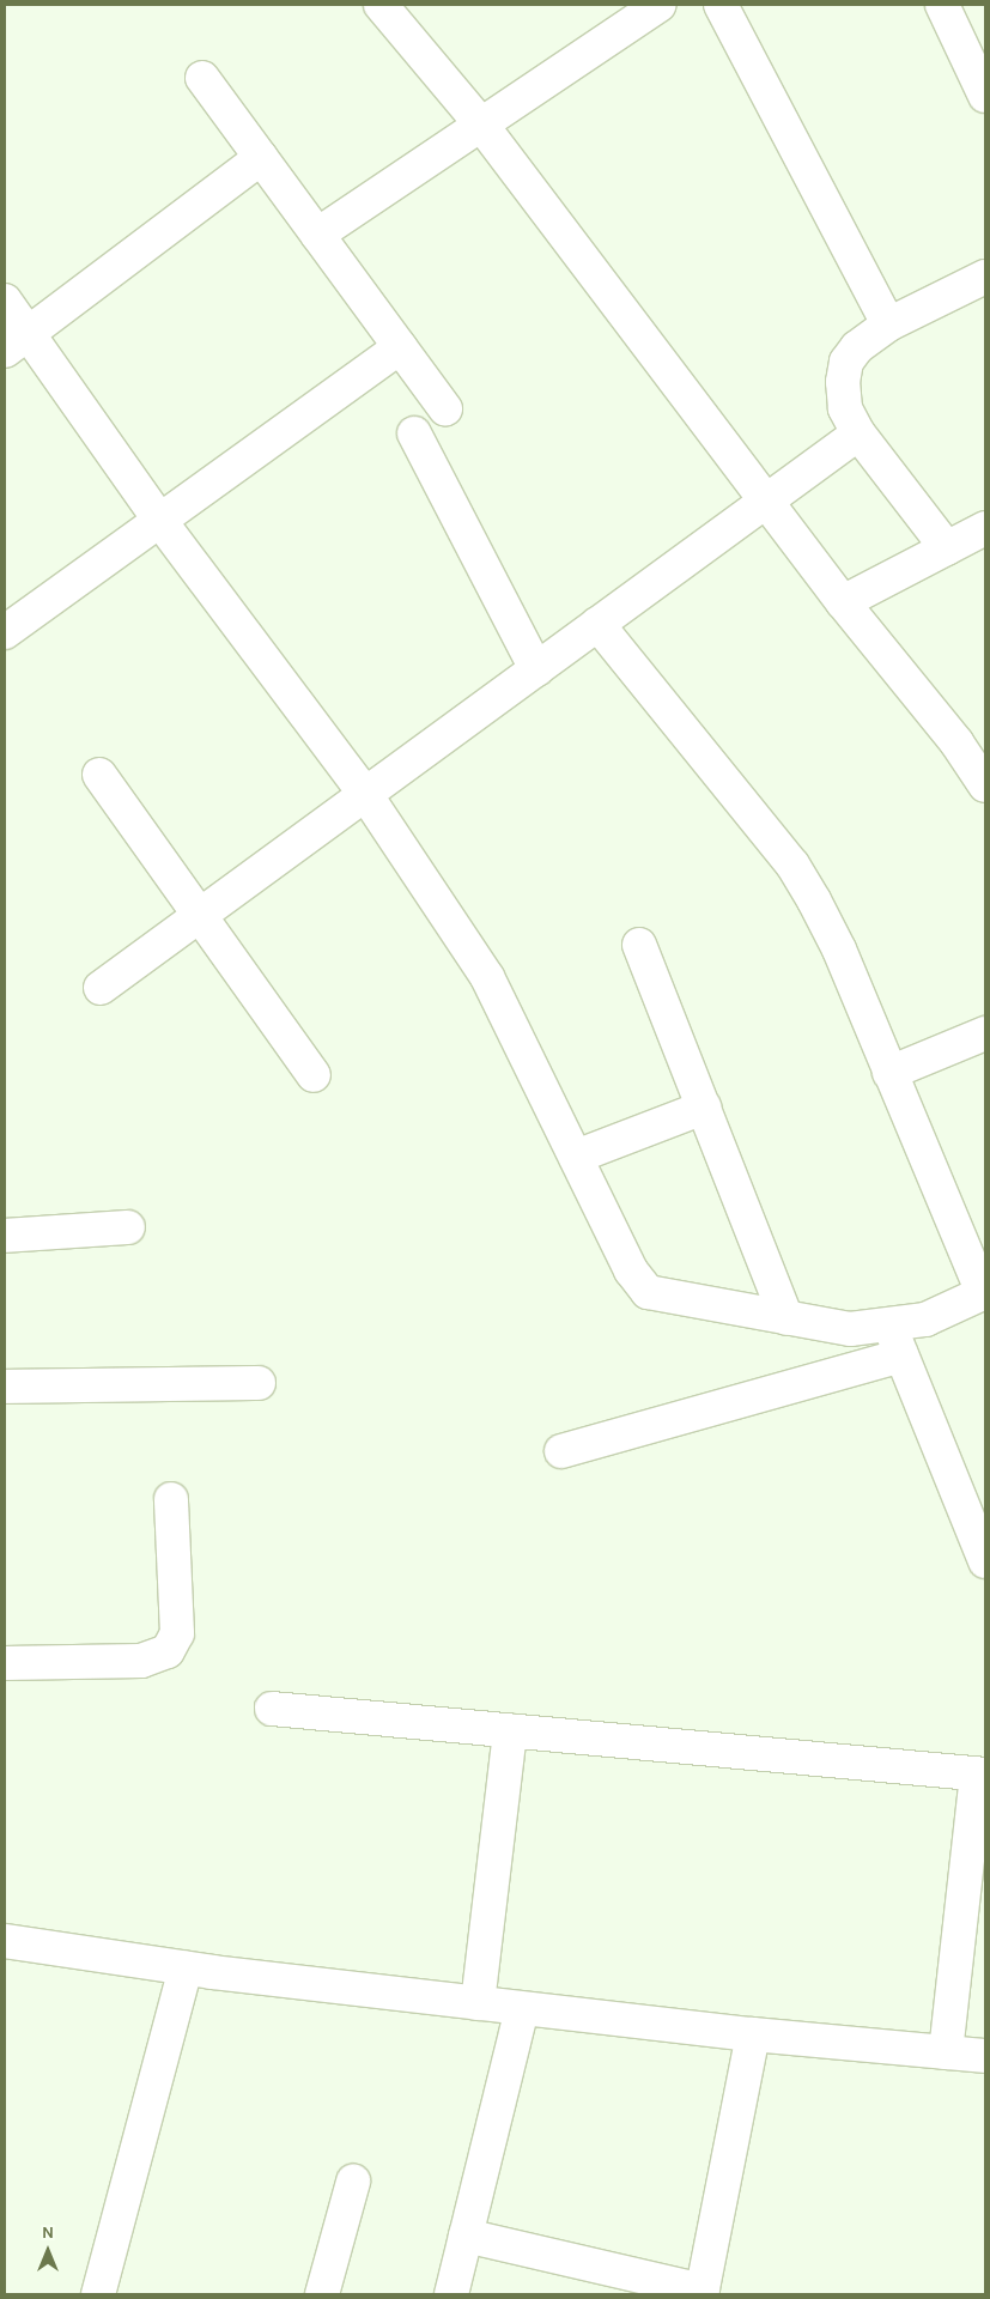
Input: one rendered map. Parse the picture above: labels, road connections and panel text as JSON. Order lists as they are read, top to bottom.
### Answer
{
  "north": "top"
}
